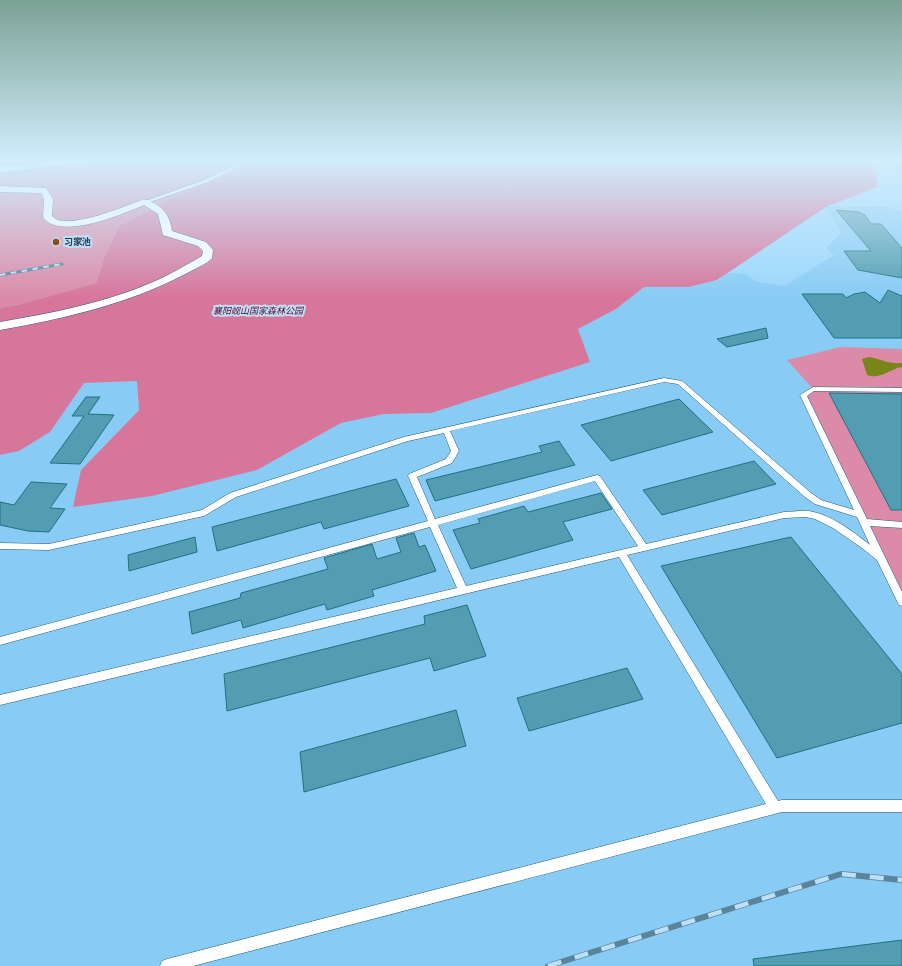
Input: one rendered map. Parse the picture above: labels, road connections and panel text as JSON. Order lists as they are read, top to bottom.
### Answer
{
  "parks": ["襄阳岘山国家森林公园"],
  "places": ["习家池"]
}
